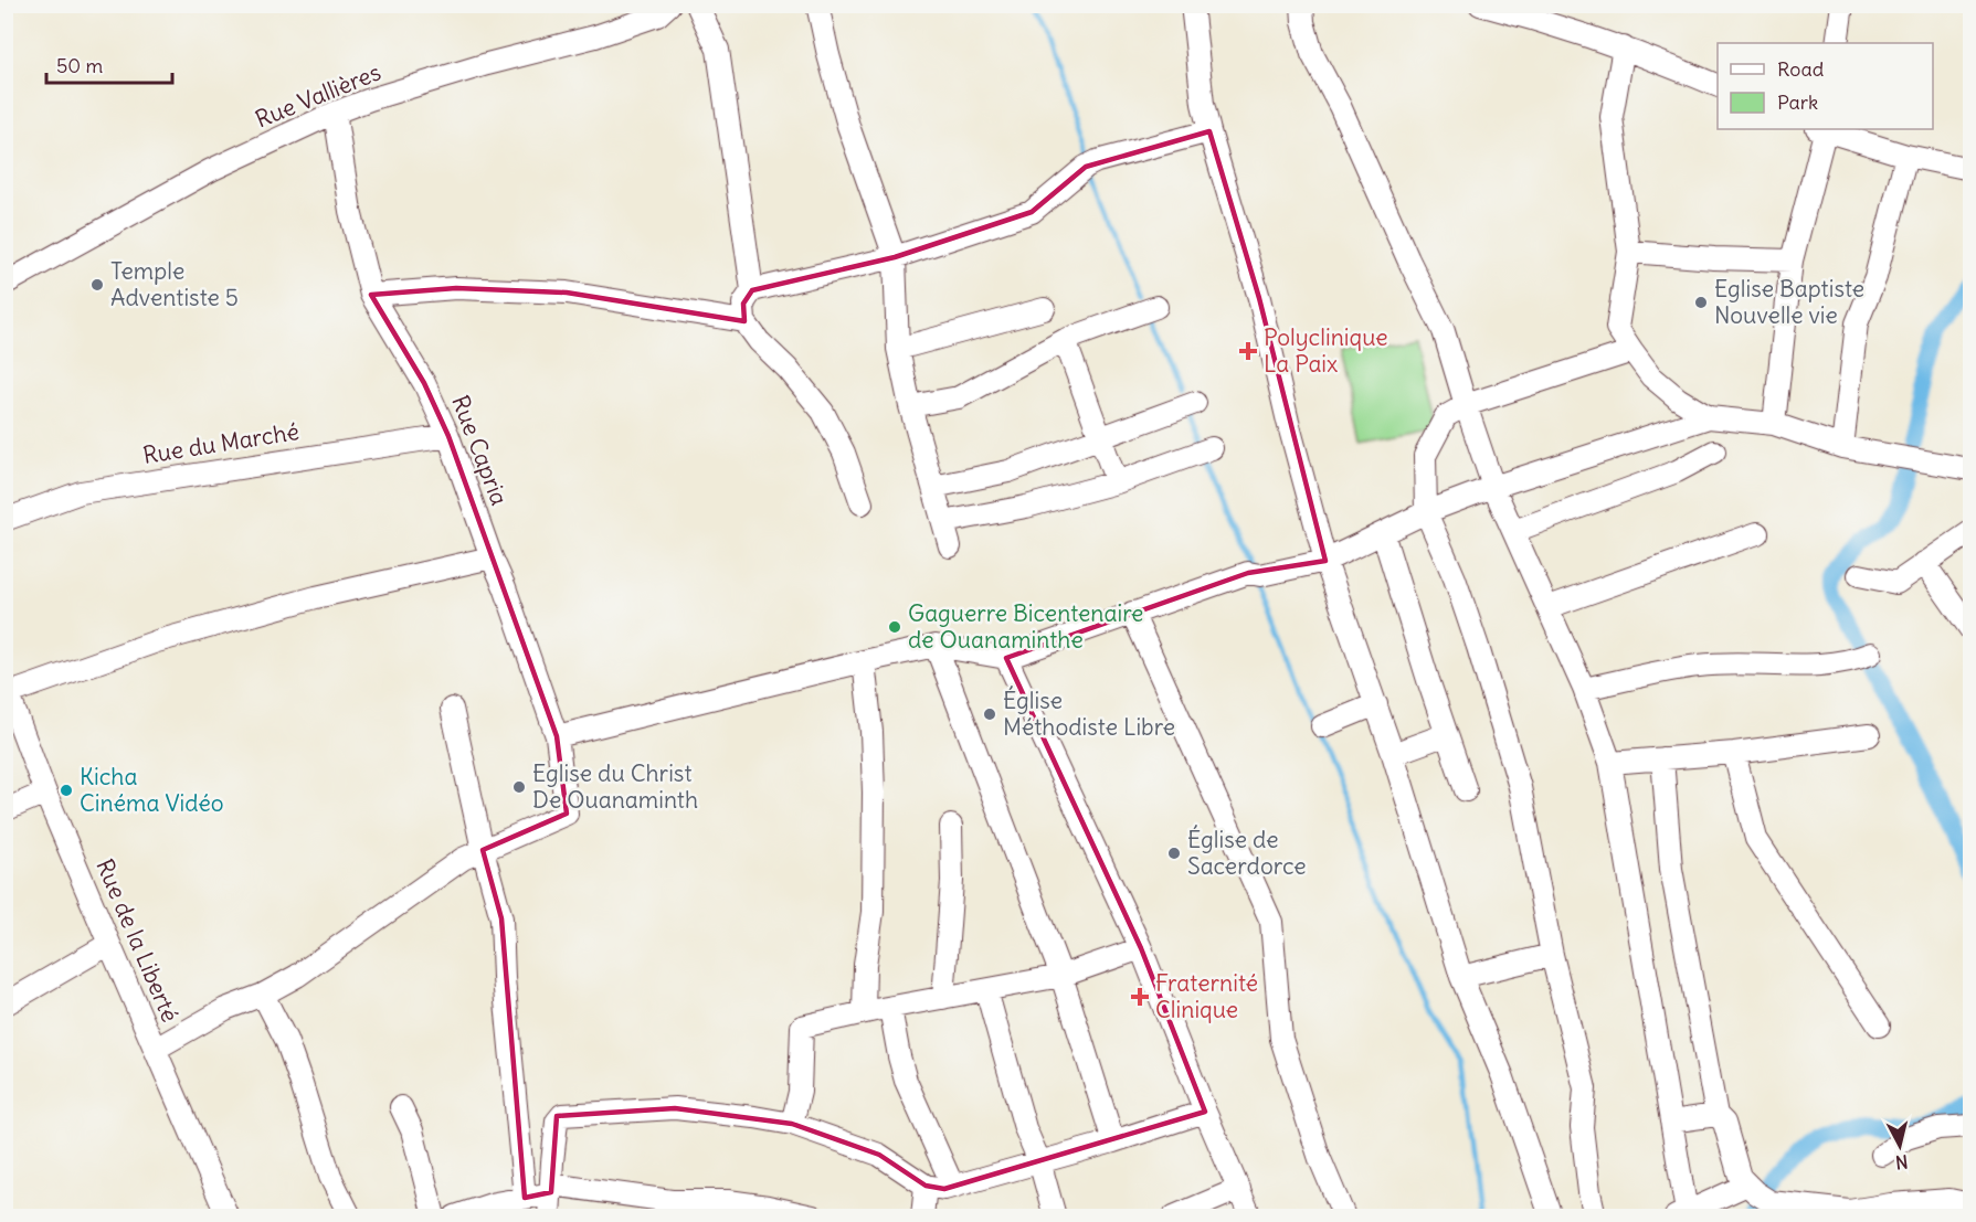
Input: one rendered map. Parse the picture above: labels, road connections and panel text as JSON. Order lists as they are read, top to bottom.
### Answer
{
  "streets": {
    "street": [
      "Rue Vallières",
      "Rue du Marché",
      "Rue Capria",
      "Rue de la Liberté"
    ]
  },
  "crossings": [
    ["Rue Vallières", "Rue Capria"],
    ["Rue du Marché", "Rue Capria"]
  ],
  "places": {
    "other": [
      "Temple Adventiste 5",
      "Eglise Baptiste Nouvelle vie",
      "Gaguerre Bicentenaire de Ouanaminthe",
      "Église Méthodiste Libre",
      "Eglise du Christ De Ouanaminth",
      "Kicha Cinéma Vidéo",
      "Église de Sacerdorce"
    ],
    "health": ["Polyclinique La Paix", "Fraternité Clinique"]
  },
  "legend": ["Road", "Park"],
  "scale_bar": "50 m",
  "north": "bottom"
}
